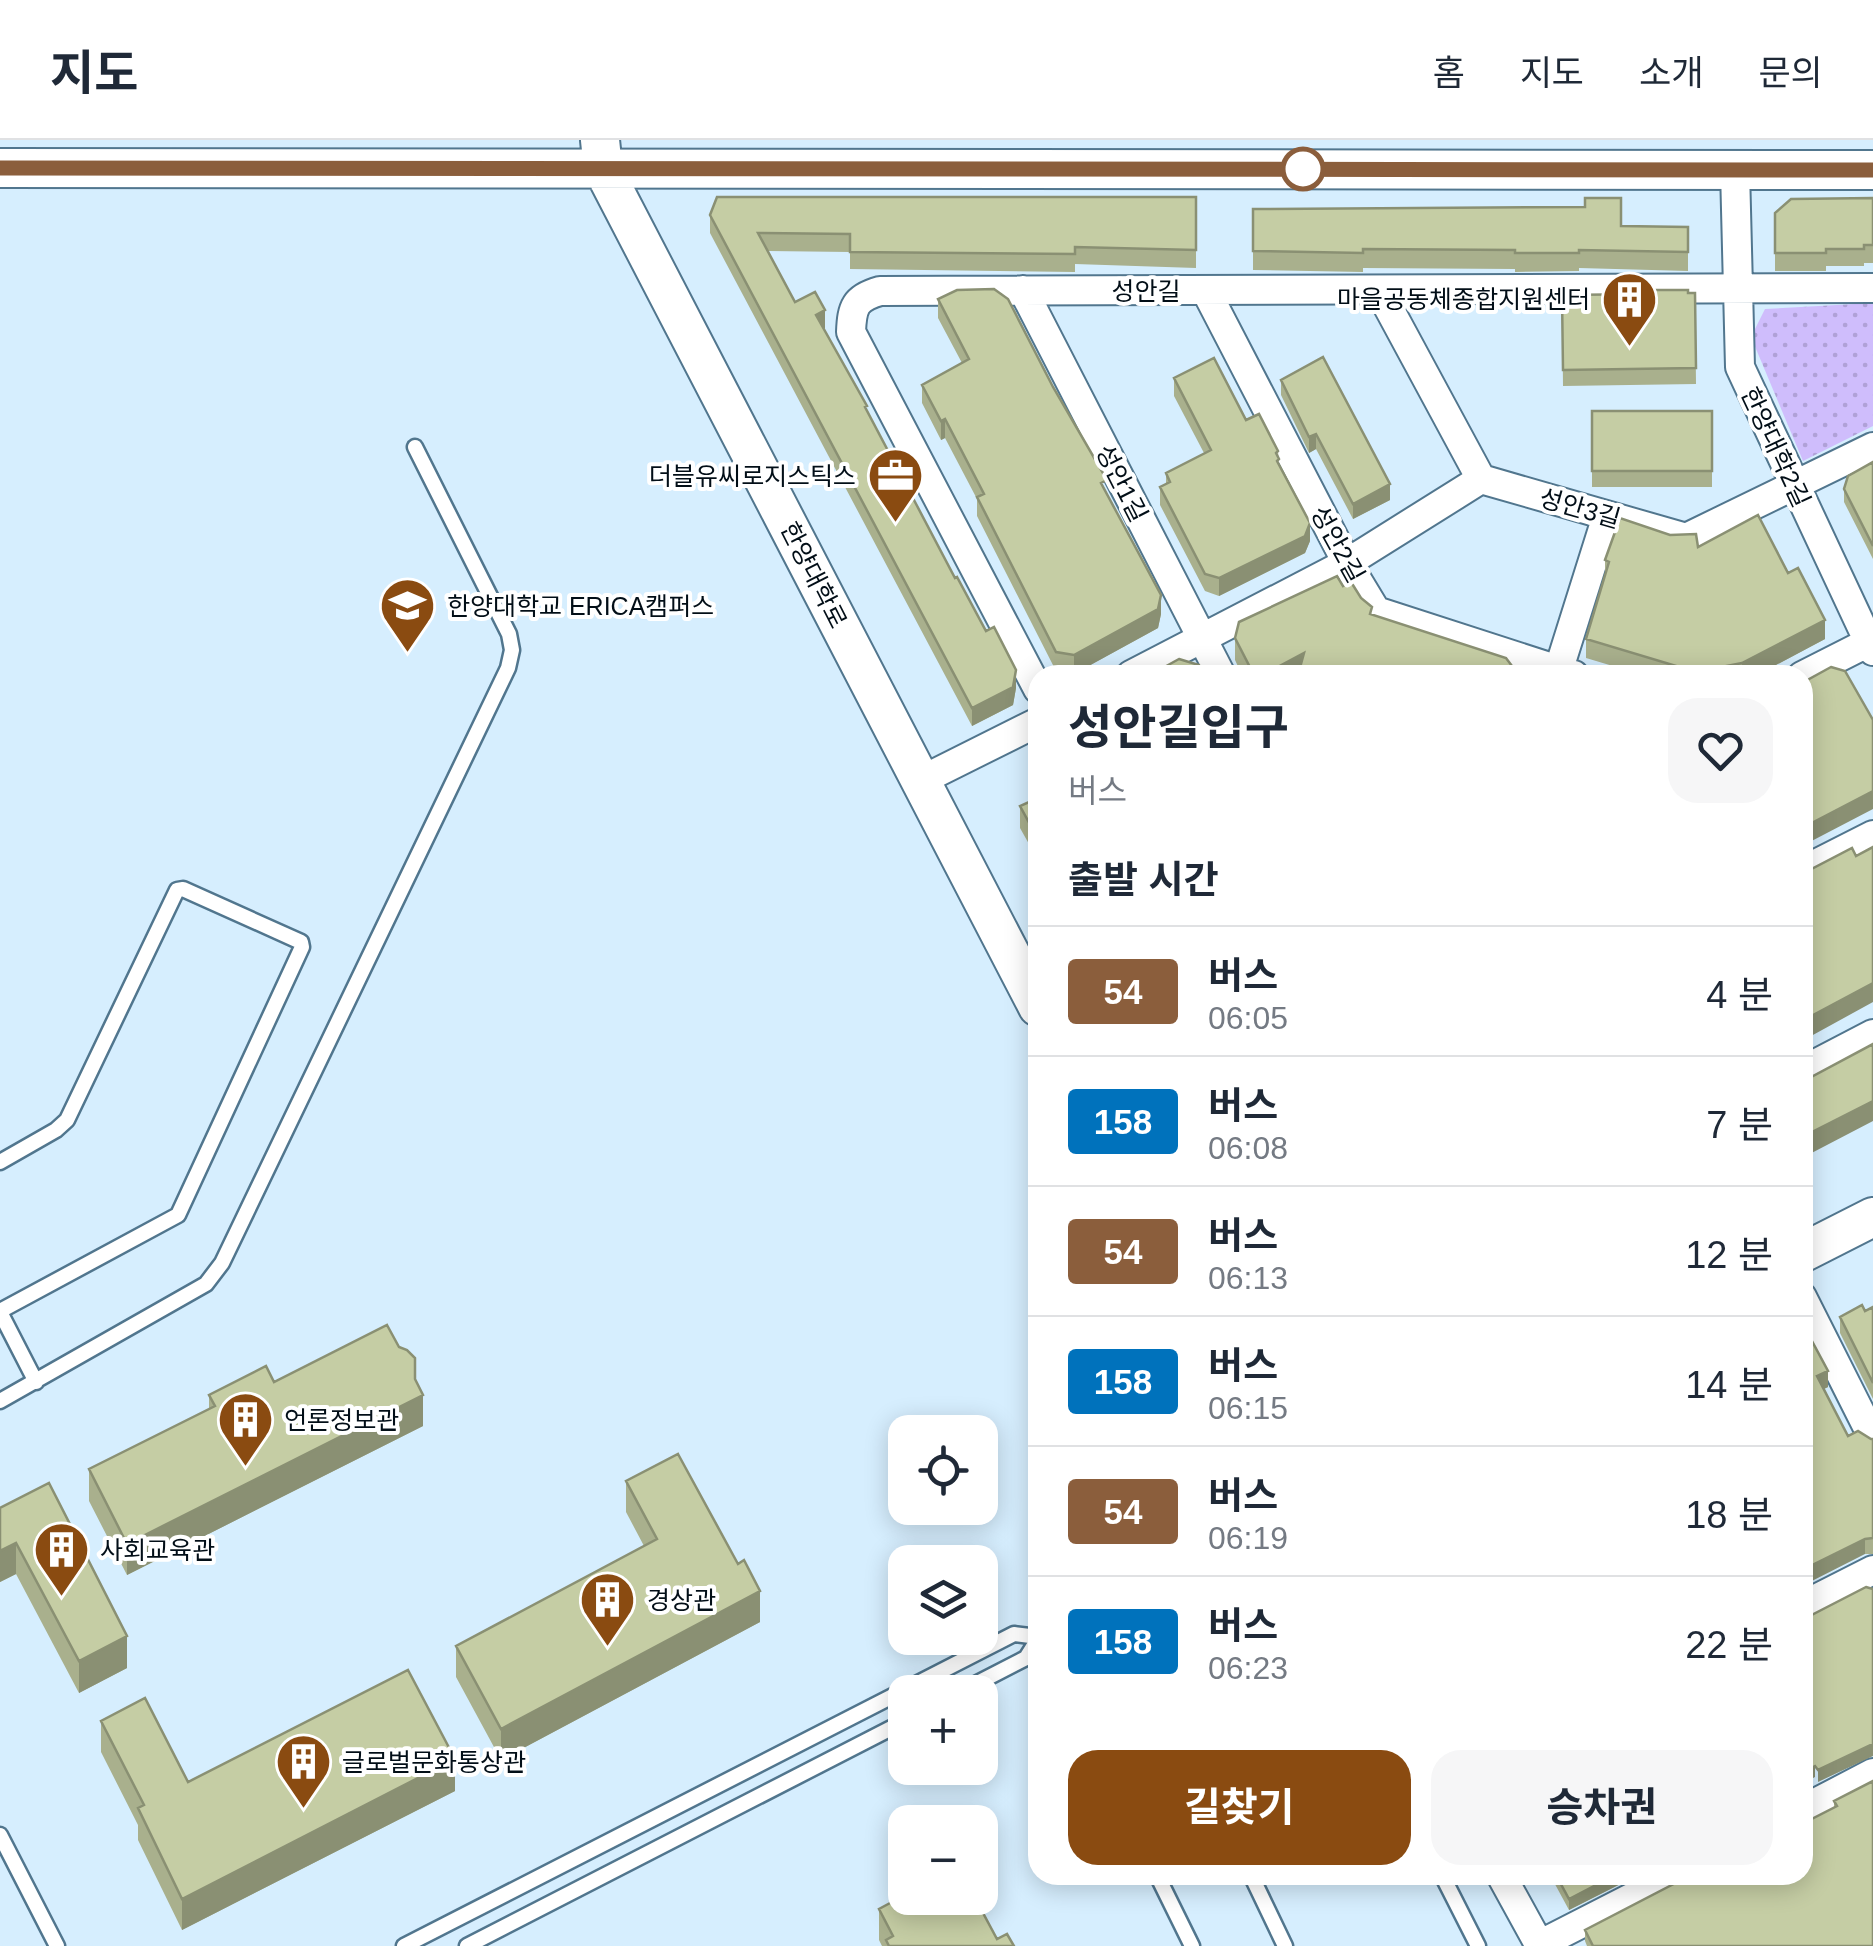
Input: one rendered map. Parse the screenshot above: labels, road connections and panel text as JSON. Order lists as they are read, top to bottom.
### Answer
{
  "streets": {
    "main road": ["한양대학로"],
    "street": [
      "성안길",
      "한양대학2길",
      "성안1길",
      "성안3길",
      "성안2길"
    ]
  },
  "crossings": [
    ["성안길", "한양대학2길"],
    ["성안길", "성안1길"],
    ["성안길", "성안2길"],
    ["한양대학2길", "성안3길"]
  ],
  "places": {
    "building": [
      "마을공동체종합지원센터",
      "언론정보관",
      "사회교육관",
      "경상관",
      "글로벌문화통상관"
    ],
    "office": ["더블유씨로지스틱스"],
    "school or university": ["한양대학교 ERICA캠퍼스"]
  },
  "lines": ["bus line 54"],
  "page": {
    "header": "지도",
    "nav": [
      "홈",
      "지도",
      "소개",
      "문의"
    ],
    "heading": [
      ["성안길입구", "버스"],
      "출발 시간"
    ],
    "list": [
      {
        "mark": "54",
        "name": "버스",
        "note": "06:05",
        "value": "4 분"
      },
      {
        "mark": "158",
        "name": "버스",
        "note": "06:08",
        "value": "7 분"
      },
      {
        "mark": "54",
        "name": "버스",
        "note": "06:13",
        "value": "12 분"
      },
      {
        "mark": "158",
        "name": "버스",
        "note": "06:15",
        "value": "14 분"
      },
      {
        "mark": "54",
        "name": "버스",
        "note": "06:19",
        "value": "18 분"
      },
      {
        "mark": "158",
        "name": "버스",
        "note": "06:23",
        "value": "22 분"
      }
    ],
    "map_buttons": ["+", "−"],
    "buttons": ["길찾기", "승차권"]
  }
}
